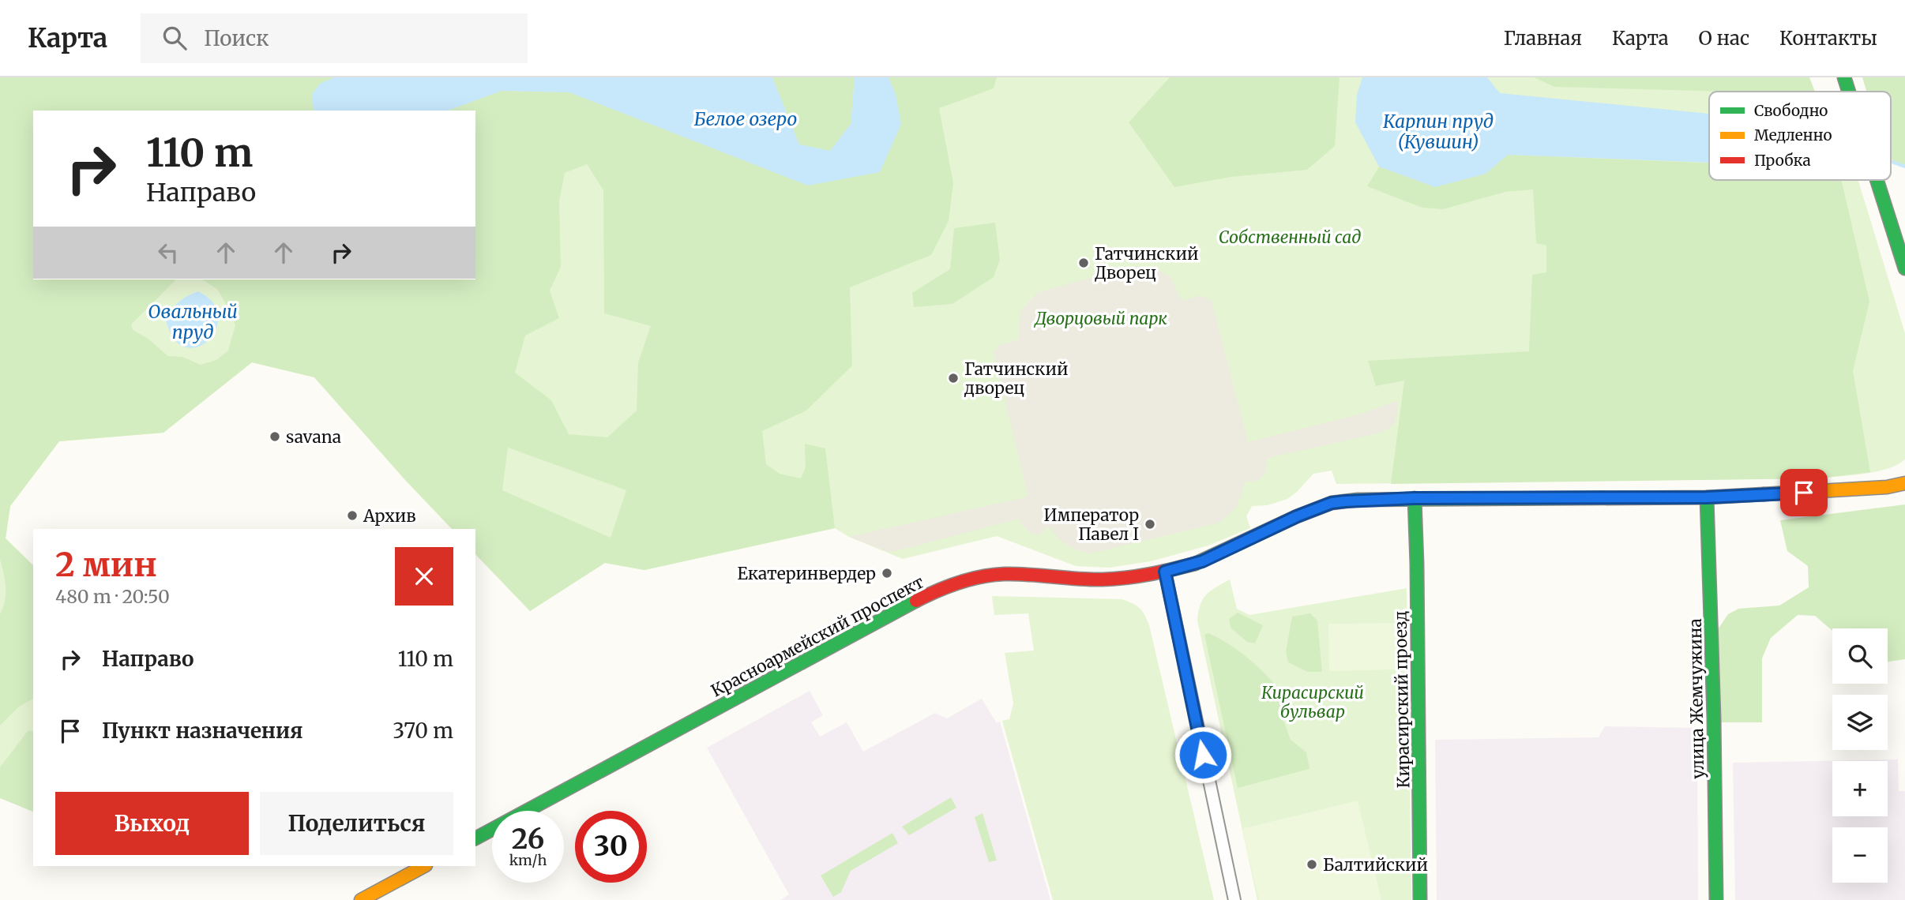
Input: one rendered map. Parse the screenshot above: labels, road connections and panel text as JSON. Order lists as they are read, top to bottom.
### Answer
{
  "streets": {
    "main road": ["Красноармейский проспект", "улица Жемчужина", "Кирасирский проезд"]
  },
  "crossings": [
    ["Красноармейский проспект", "улица Жемчужина"],
    ["Красноармейский проспект", "Кирасирский проезд"]
  ],
  "water": ["Белое озеро", "Карпин пруд (Кувшин)", "Овальный пруд"],
  "parks": ["Собственный сад", "Дворцовый парк", "Кирасирский бульвар"],
  "places": [
    "Гатчинский Дворец",
    "Гатчинский дворец",
    "savana",
    "Архив",
    "Император Павел I",
    "Екатеринвердер",
    "Балтийский"
  ],
  "legend": ["Свободно", "Медленно", "Пробка"],
  "page": {
    "header": "Карта",
    "search": "Поиск",
    "nav": [
      "Главная",
      "Карта",
      "О нас",
      "Контакты"
    ],
    "turn": ["110 m", "Направо"],
    "heading": ["2 мин", "480 m · 20:50"],
    "list": [
      {
        "name": "Направо",
        "value": "110 m"
      },
      {
        "name": "Пункт назначения",
        "value": "370 m"
      }
    ],
    "map_buttons": ["+", "−"],
    "buttons": ["Выход", "Поделиться"],
    "speed": "26 km/h",
    "limit": "30"
  }
}
